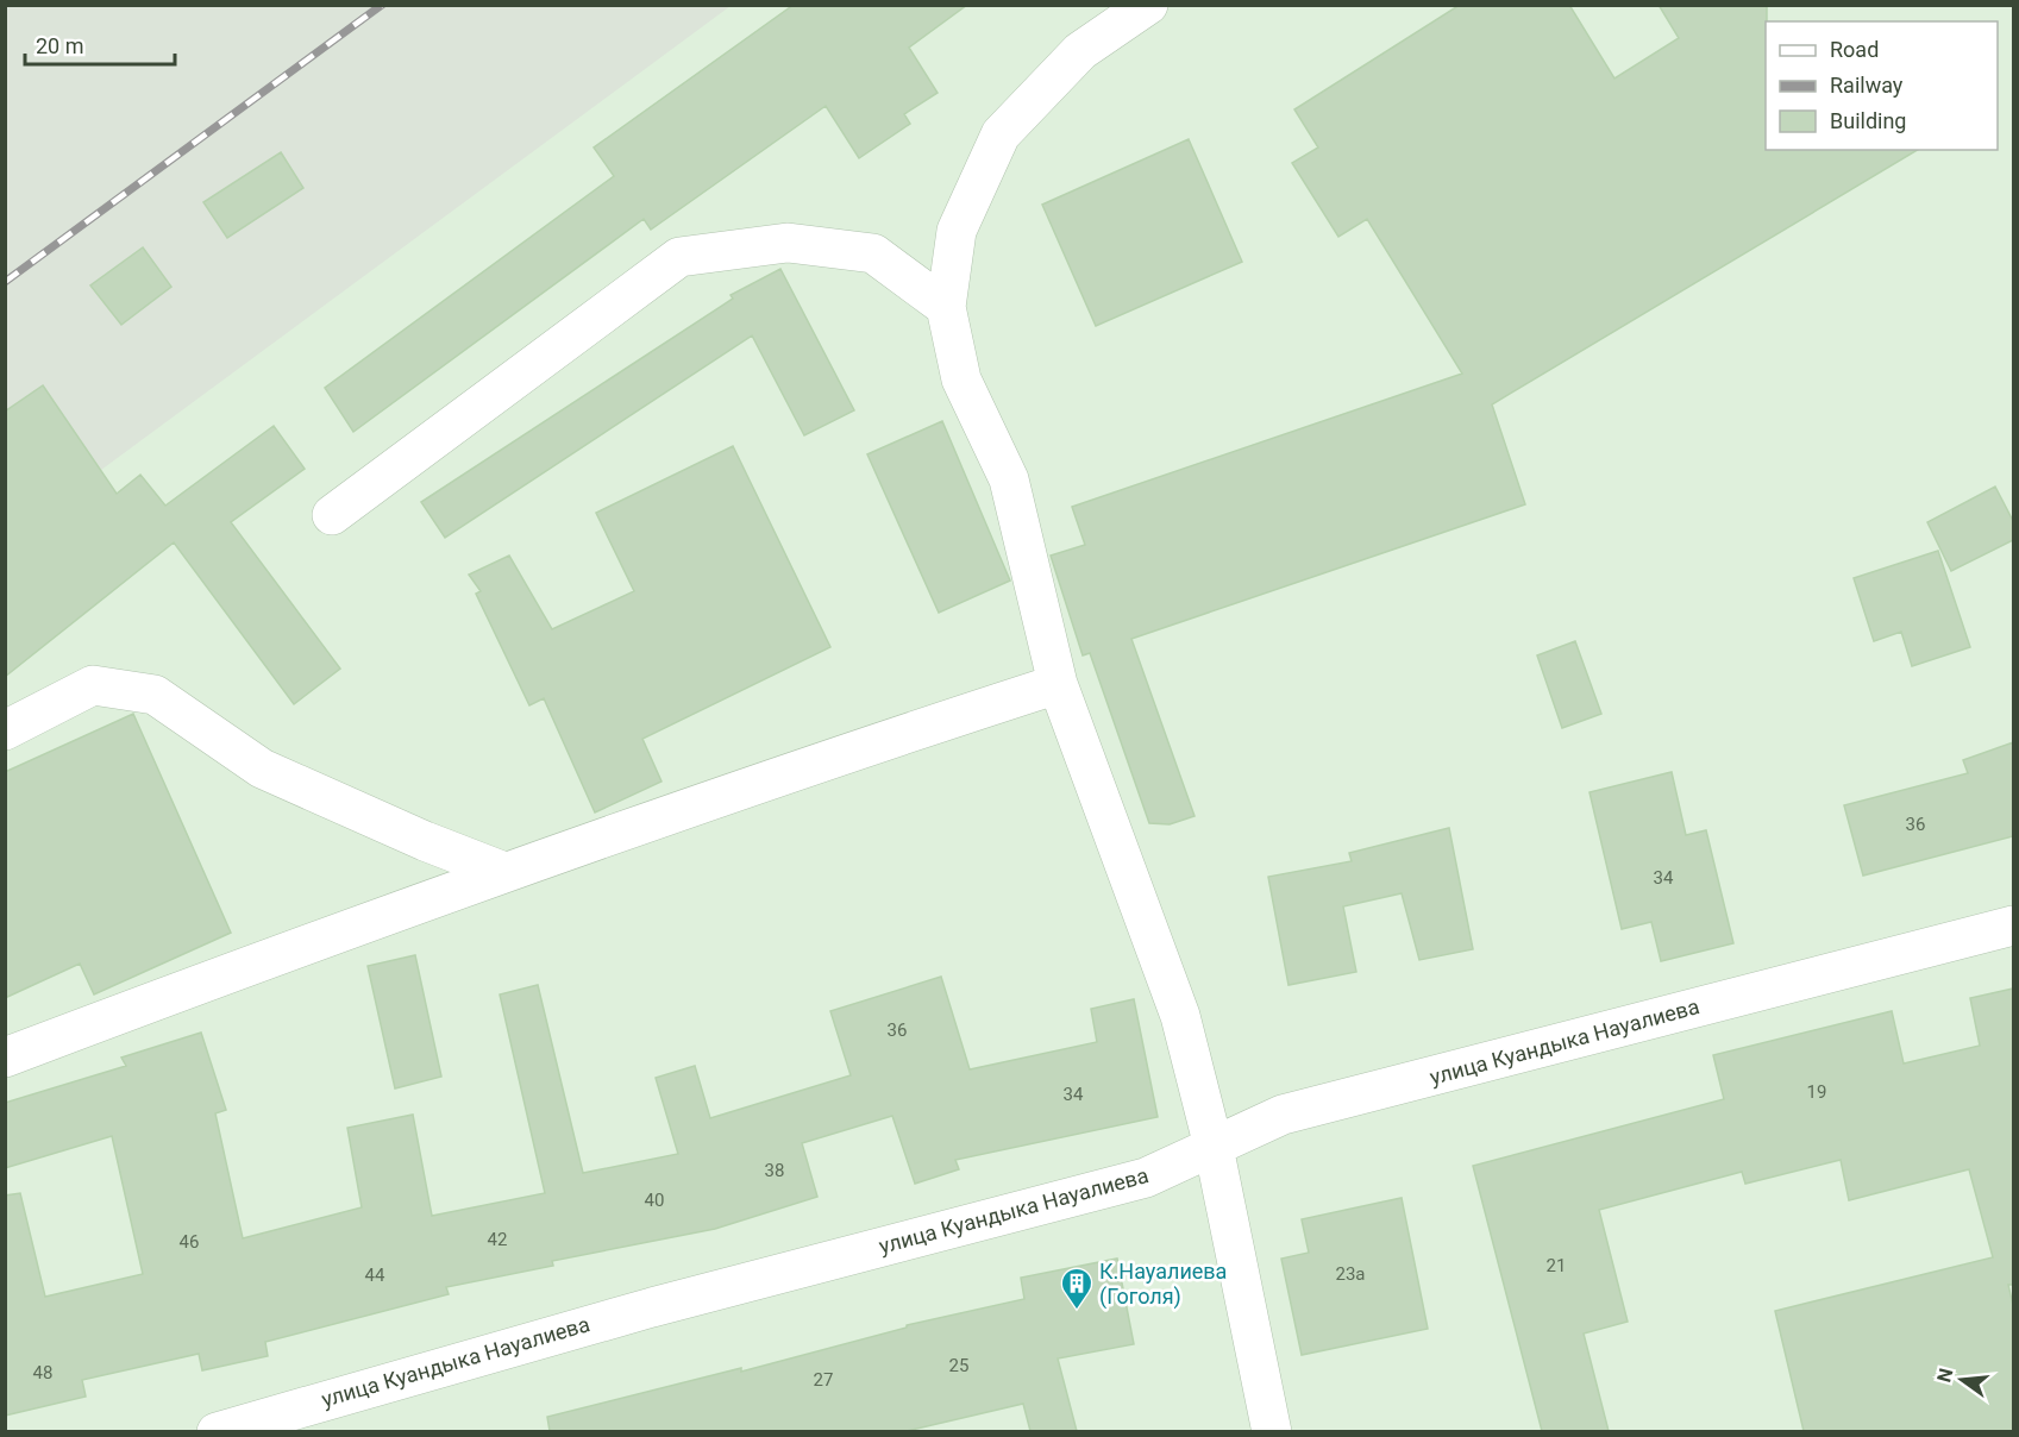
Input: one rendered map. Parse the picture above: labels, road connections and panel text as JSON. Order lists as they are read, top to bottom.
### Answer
{
  "streets": {
    "street": ["улица Куандыка Науалиева"]
  },
  "places": {
    "building": ["К.Науалиева (Гоголя)"]
  },
  "house_numbers": [
    "36",
    "34",
    "36",
    "19",
    "34",
    "38",
    "40",
    "42",
    "46",
    "21",
    "23а",
    "44",
    "25",
    "48",
    "27"
  ],
  "legend": ["Road", "Railway", "Building"],
  "scale_bar": "20 m",
  "north": "left"
}
